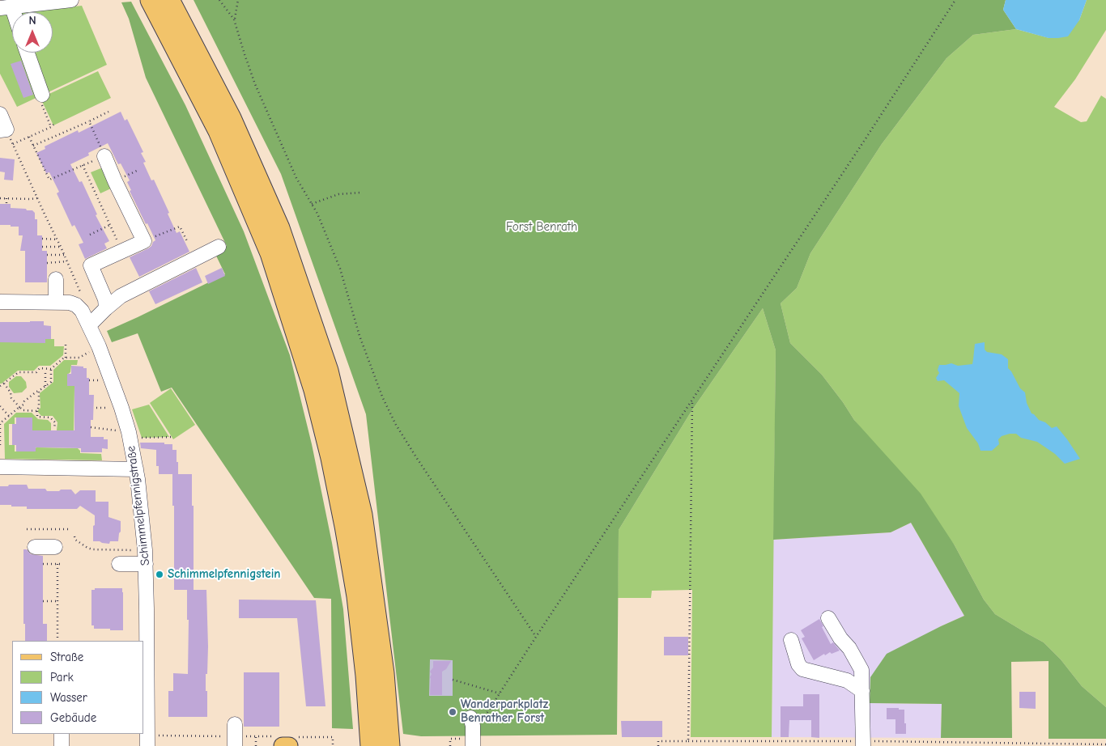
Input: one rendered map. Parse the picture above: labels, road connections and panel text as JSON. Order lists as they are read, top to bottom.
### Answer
{
  "streets": {
    "street": ["Schimmelpfennigstraße"]
  },
  "parks": ["Forst Benrath"],
  "places": ["Schimmelpfennigstein", "Wanderparkplatz Benrather Forst"],
  "legend": [
    "Straße",
    "Park",
    "Wasser",
    "Gebäude"
  ],
  "north": "top"
}
